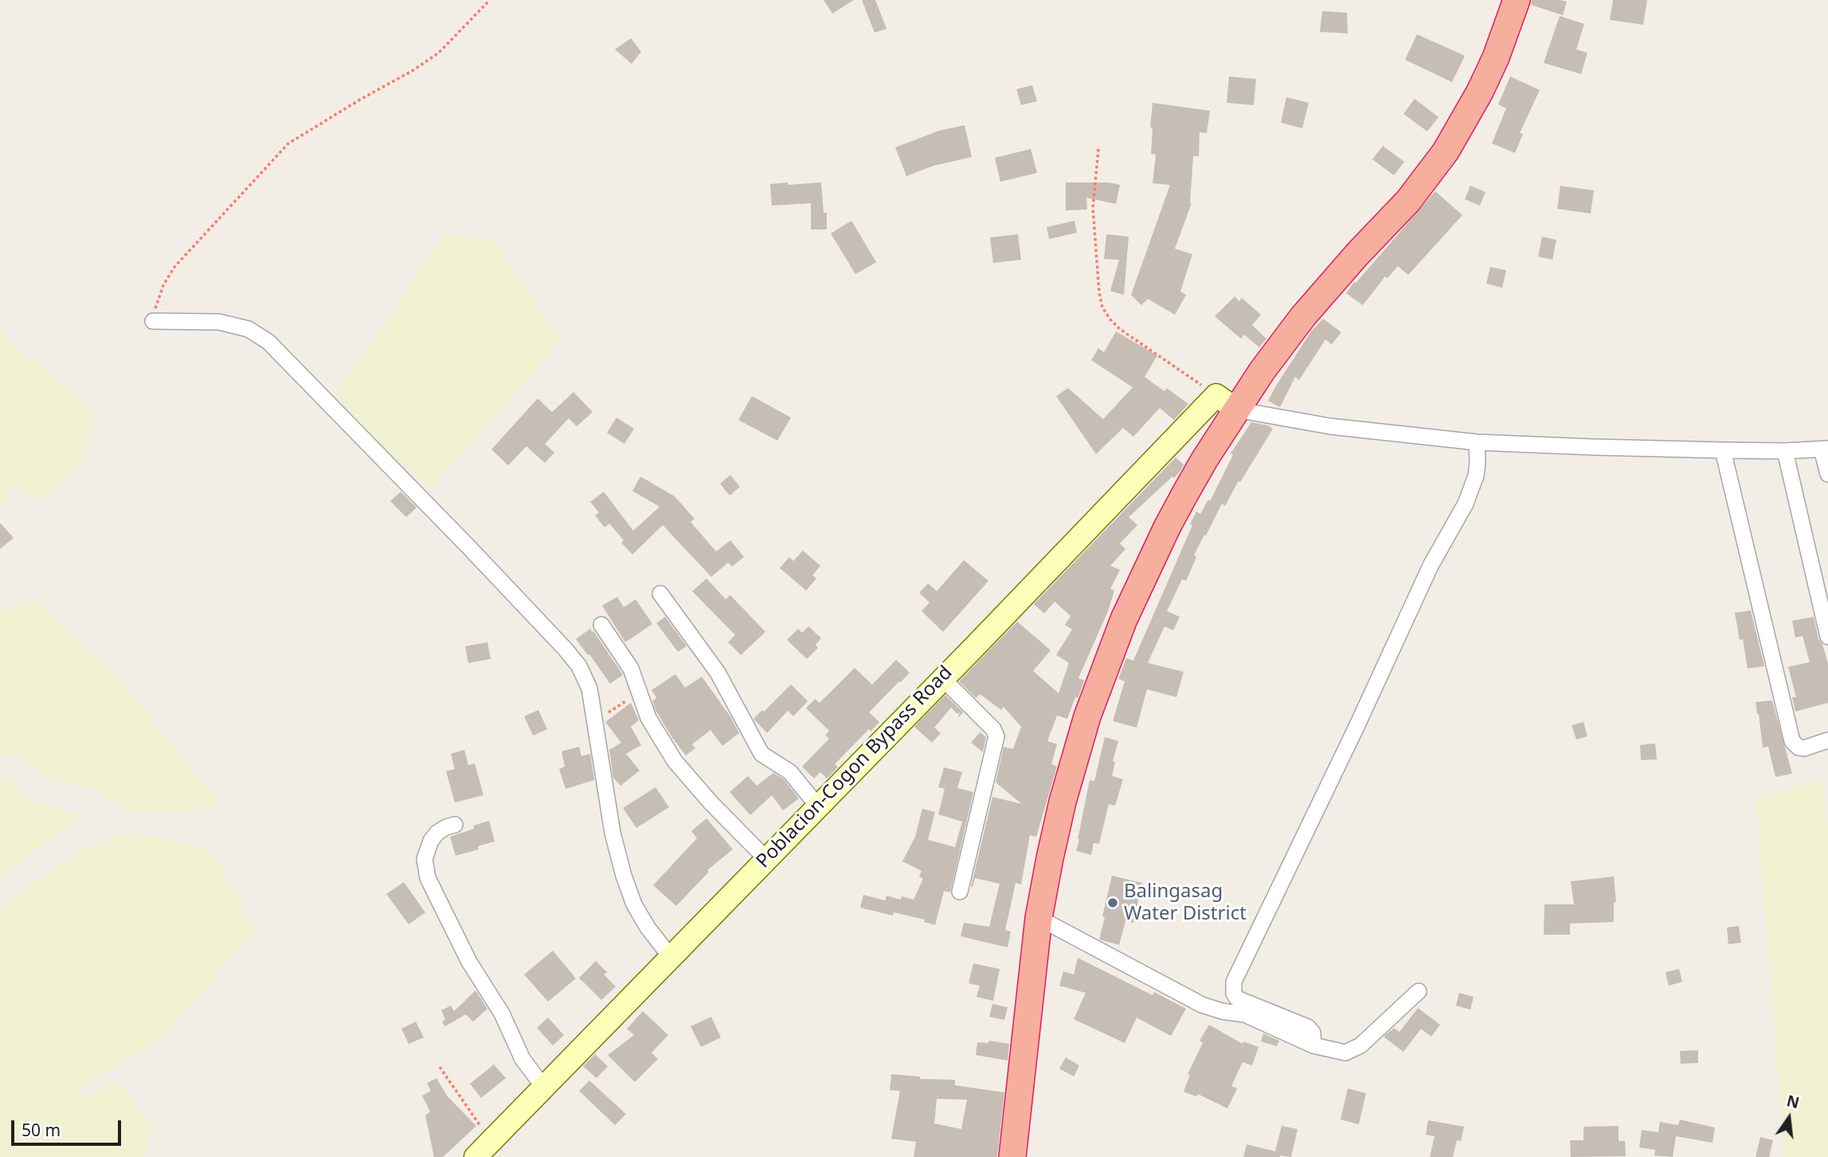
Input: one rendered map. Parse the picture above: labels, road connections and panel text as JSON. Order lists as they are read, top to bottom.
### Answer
{
  "streets": {
    "main road": ["Poblacion-Cogon Bypass Road"]
  },
  "places": ["Balingasag Water District"],
  "scale_bar": "50 m",
  "north": "top"
}
